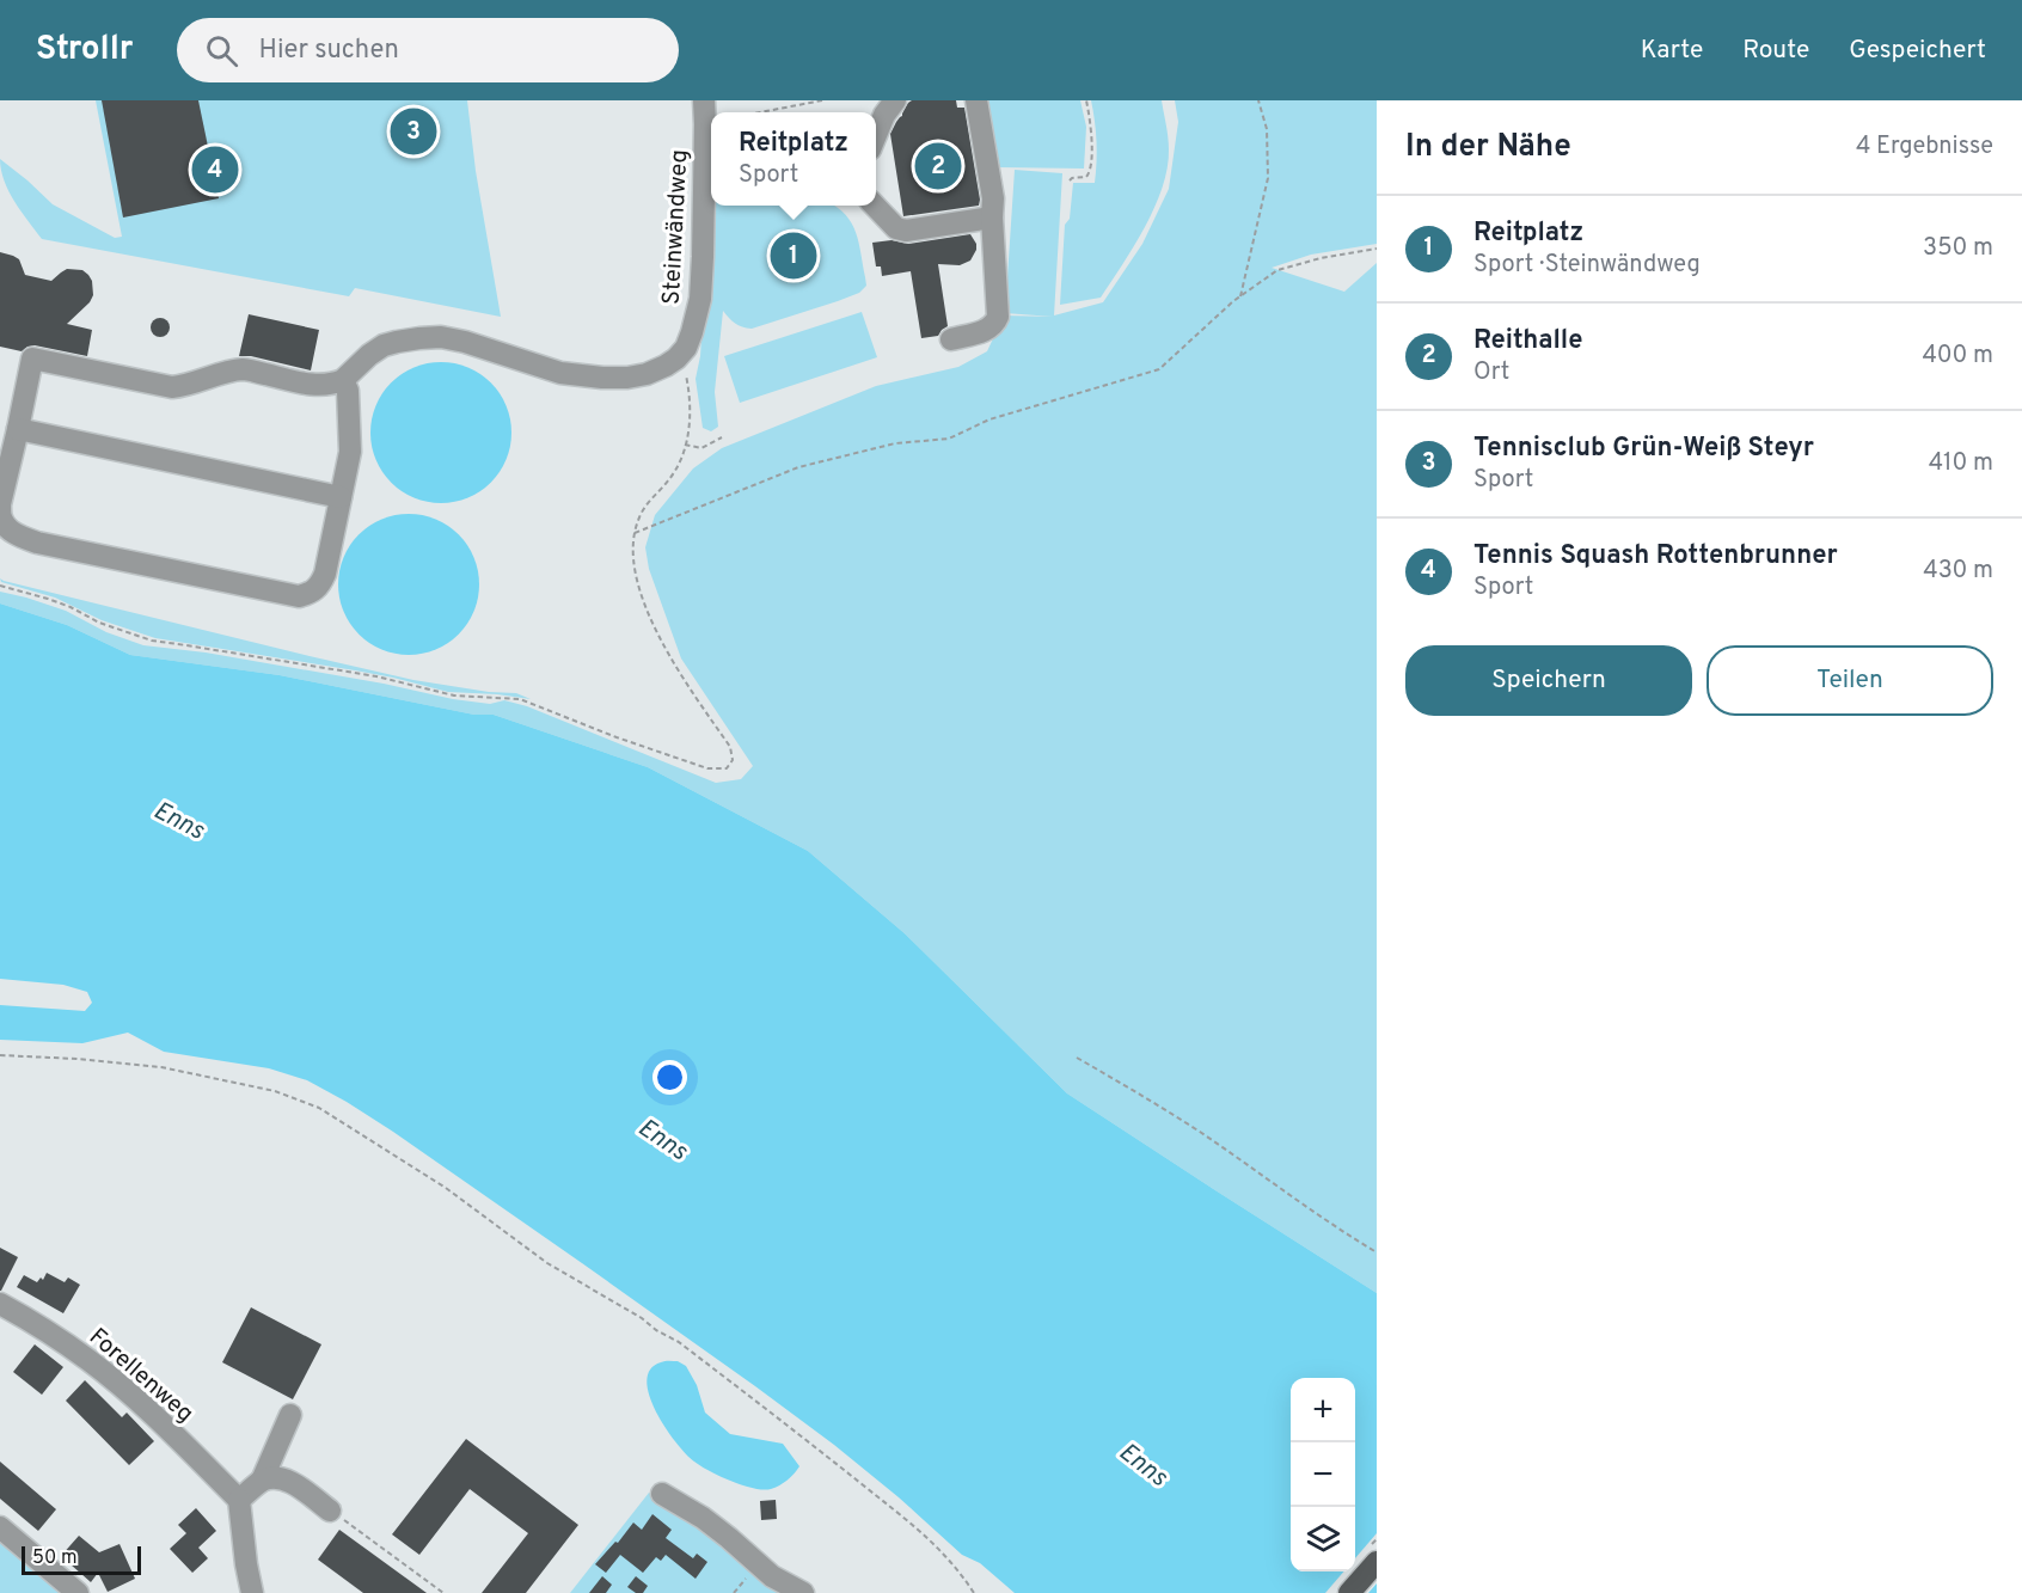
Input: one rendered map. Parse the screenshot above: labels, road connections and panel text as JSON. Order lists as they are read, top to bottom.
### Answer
{
  "streets": {
    "street": ["Steinwändweg", "Forellenweg"]
  },
  "water": ["Enns"],
  "scale_bar": "50 m",
  "page": {
    "header": "Strollr",
    "search": "Hier suchen",
    "nav": ["Karte", "Route", "Gespeichert"],
    "heading": ["In der Nähe", "4 Ergebnisse"],
    "pins": [
      "3",
      "2",
      "4",
      "1"
    ],
    "popup": ["Reitplatz", "Sport"],
    "list": [
      {
        "mark": "1",
        "name": "Reitplatz",
        "note": "Sport · Steinwändweg",
        "value": "350 m"
      },
      {
        "mark": "2",
        "name": "Reithalle",
        "note": "Ort",
        "value": "400 m"
      },
      {
        "mark": "3",
        "name": "Tennisclub Grün-Weiß Steyr",
        "note": "Sport",
        "value": "410 m"
      },
      {
        "mark": "4",
        "name": "Tennis Squash Rottenbrunner",
        "note": "Sport",
        "value": "430 m"
      }
    ],
    "buttons": ["Speichern", "Teilen"],
    "map_buttons": ["+", "−"],
    "scale": "50 m"
  }
}
